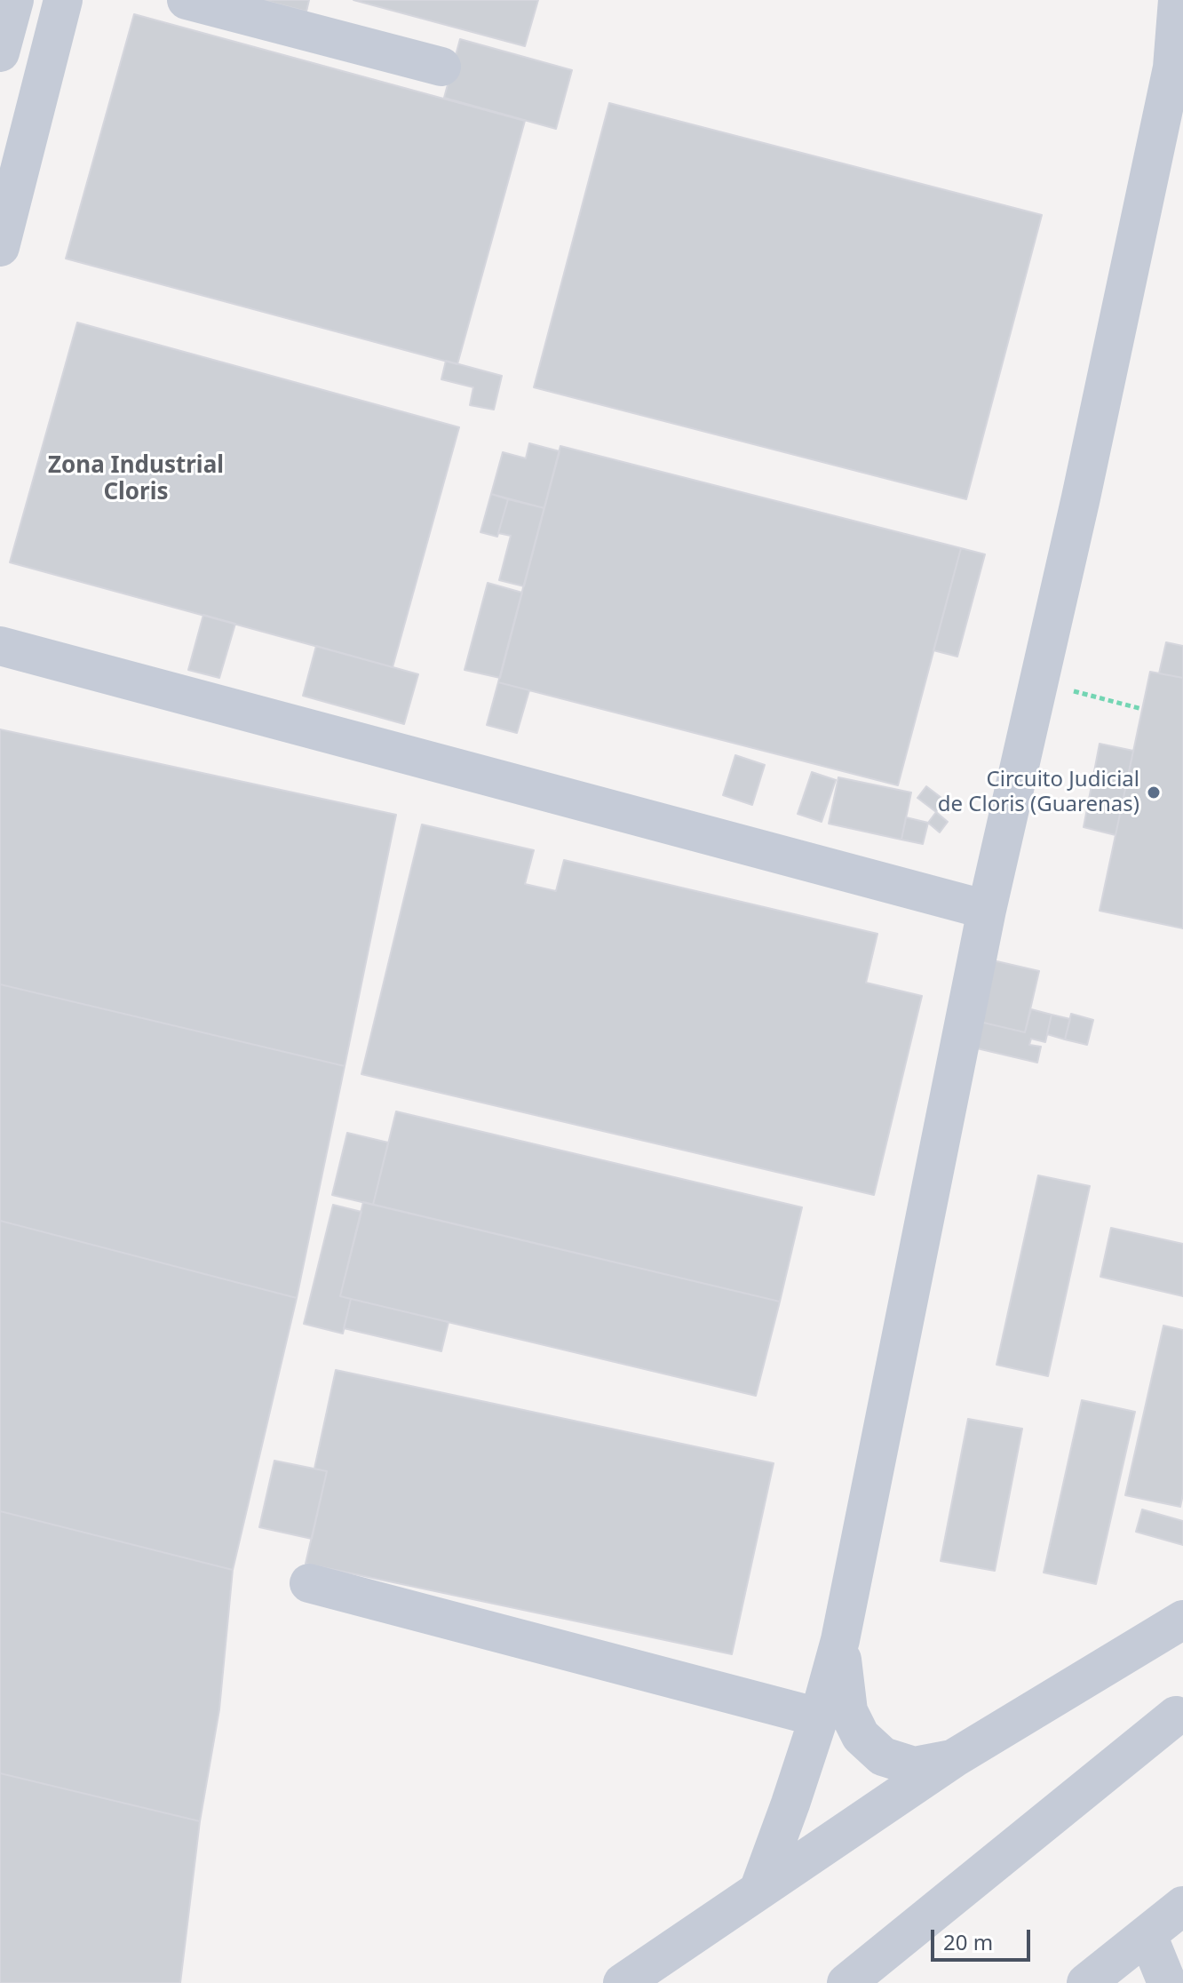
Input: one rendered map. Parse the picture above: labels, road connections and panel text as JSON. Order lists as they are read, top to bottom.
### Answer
{
  "districts": ["Zona Industrial Cloris"],
  "places": ["Circuito Judicial de Cloris (Guarenas)"],
  "scale_bar": "20 m"
}
